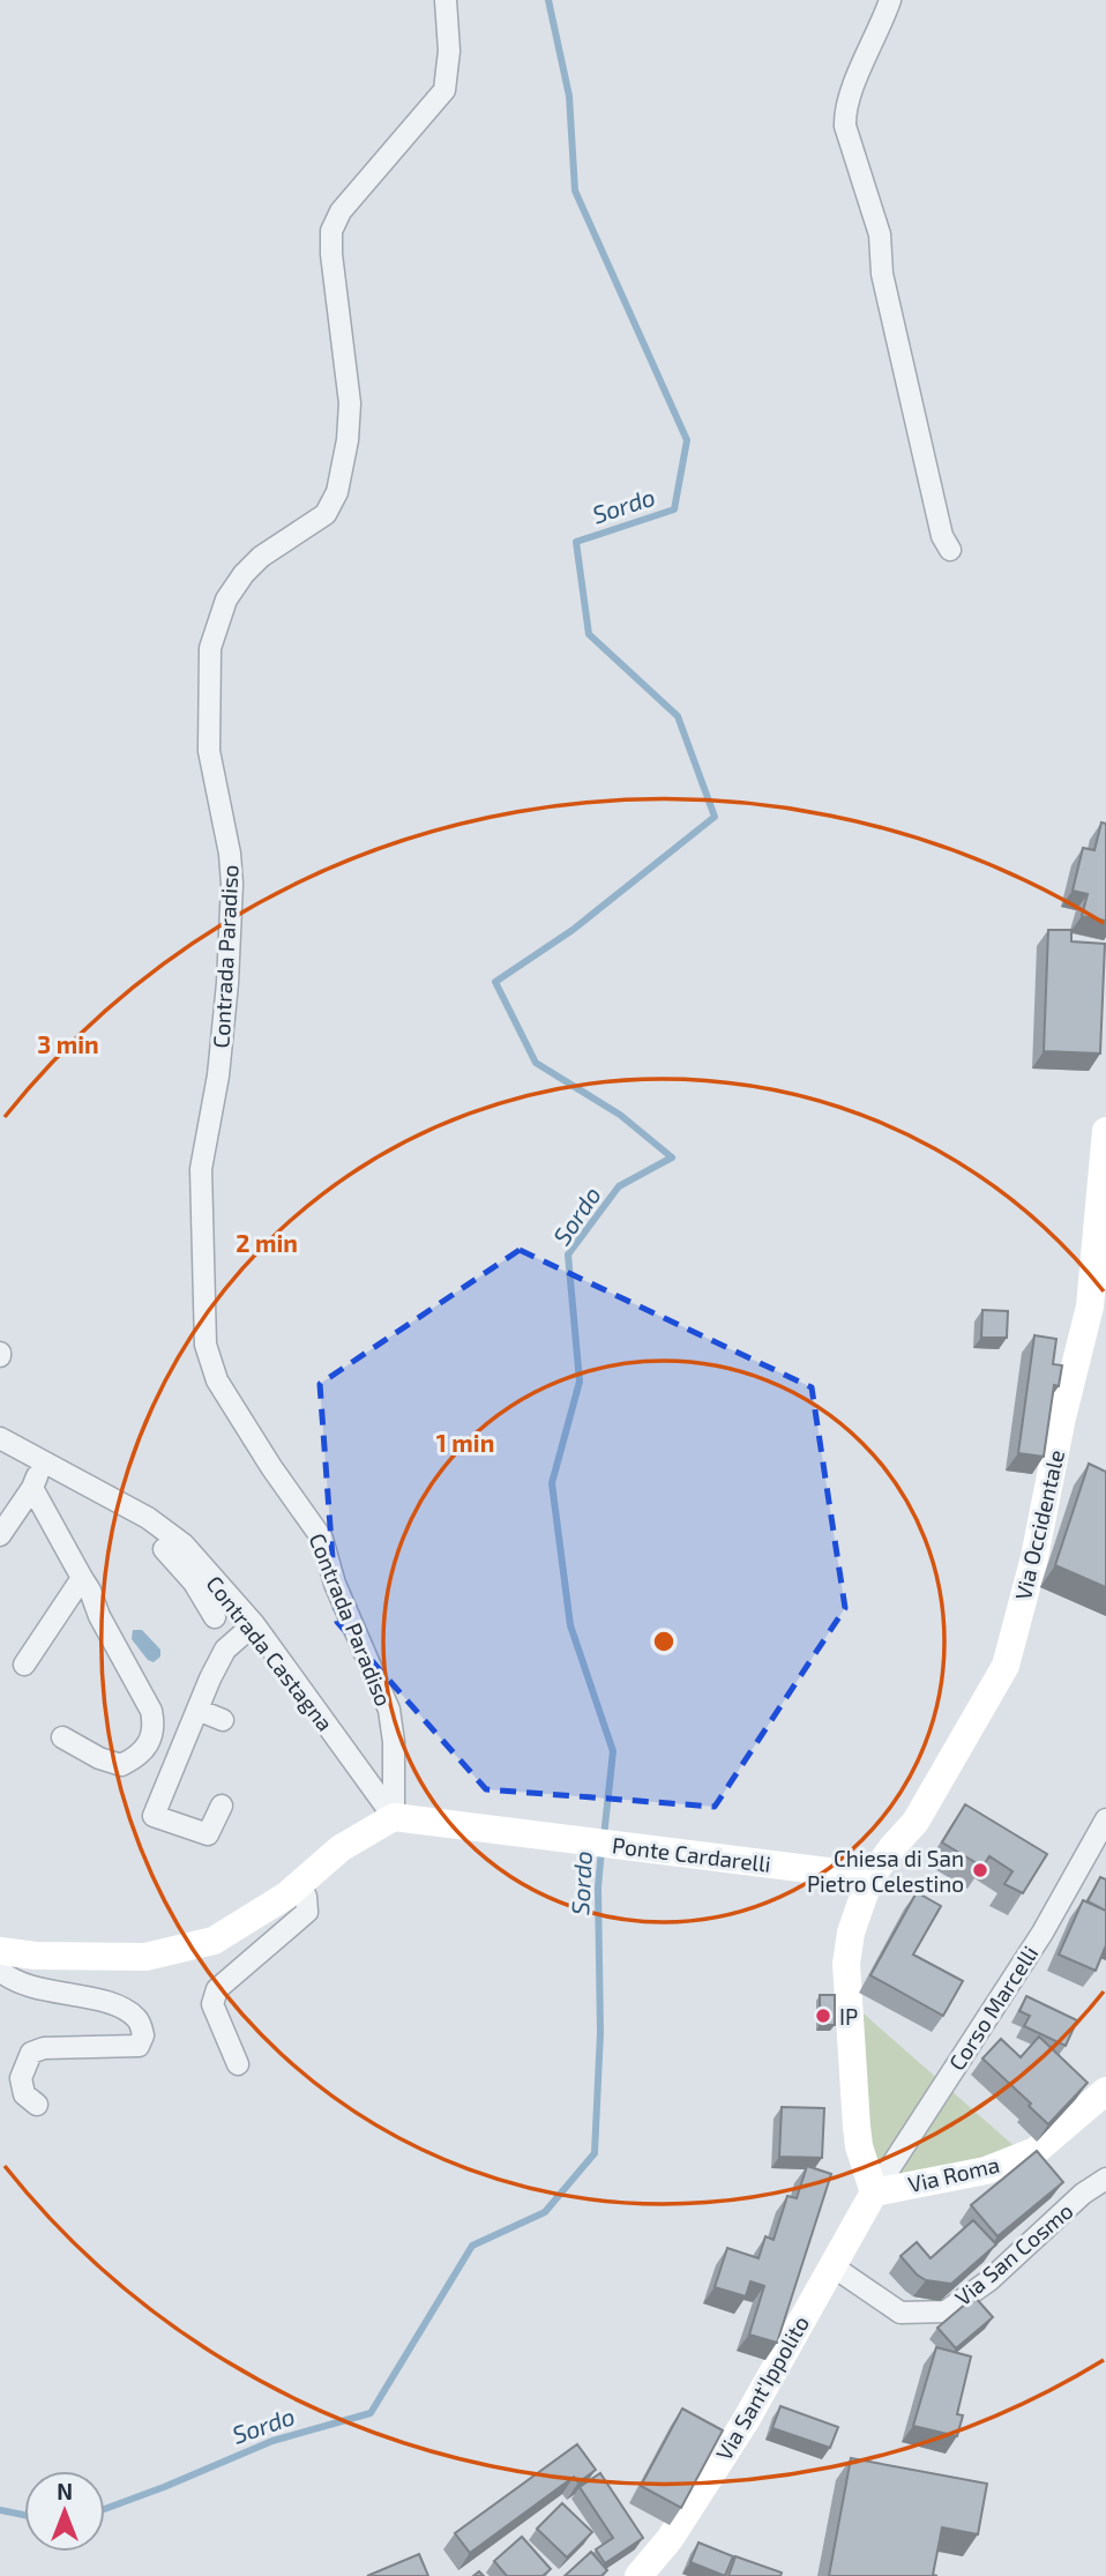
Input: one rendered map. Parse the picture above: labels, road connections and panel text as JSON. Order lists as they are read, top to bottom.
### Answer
{
  "streets": {
    "main road": [
      "Via Occidentale",
      "Ponte Cardarelli",
      "Via Roma",
      "Via Sant'Ippolito"
    ],
    "street": [
      "Contrada Paradiso",
      "Contrada Castagna",
      "Corso Marcelli",
      "Via San Cosmo"
    ]
  },
  "crossings": [
    ["Contrada Paradiso", "Contrada Castagna"],
    ["Contrada Paradiso", "Ponte Cardarelli"],
    ["Via Occidentale", "Ponte Cardarelli"],
    ["Via Occidentale", "Corso Marcelli"],
    ["Via Occidentale", "Via Roma"],
    ["Via Occidentale", "Via Sant'Ippolito"],
    ["Contrada Castagna", "Ponte Cardarelli"],
    ["Corso Marcelli", "Via Roma"],
    ["Corso Marcelli", "Via Sant'Ippolito"],
    ["Via Roma", "Via Sant'Ippolito"],
    ["Via San Cosmo", "Via Sant'Ippolito"]
  ],
  "water": ["Sordo"],
  "places": ["Chiesa di San Pietro Celestino", "IP"],
  "north": "top",
  "rings": ["3 min", "2 min", "1 min"]
}
